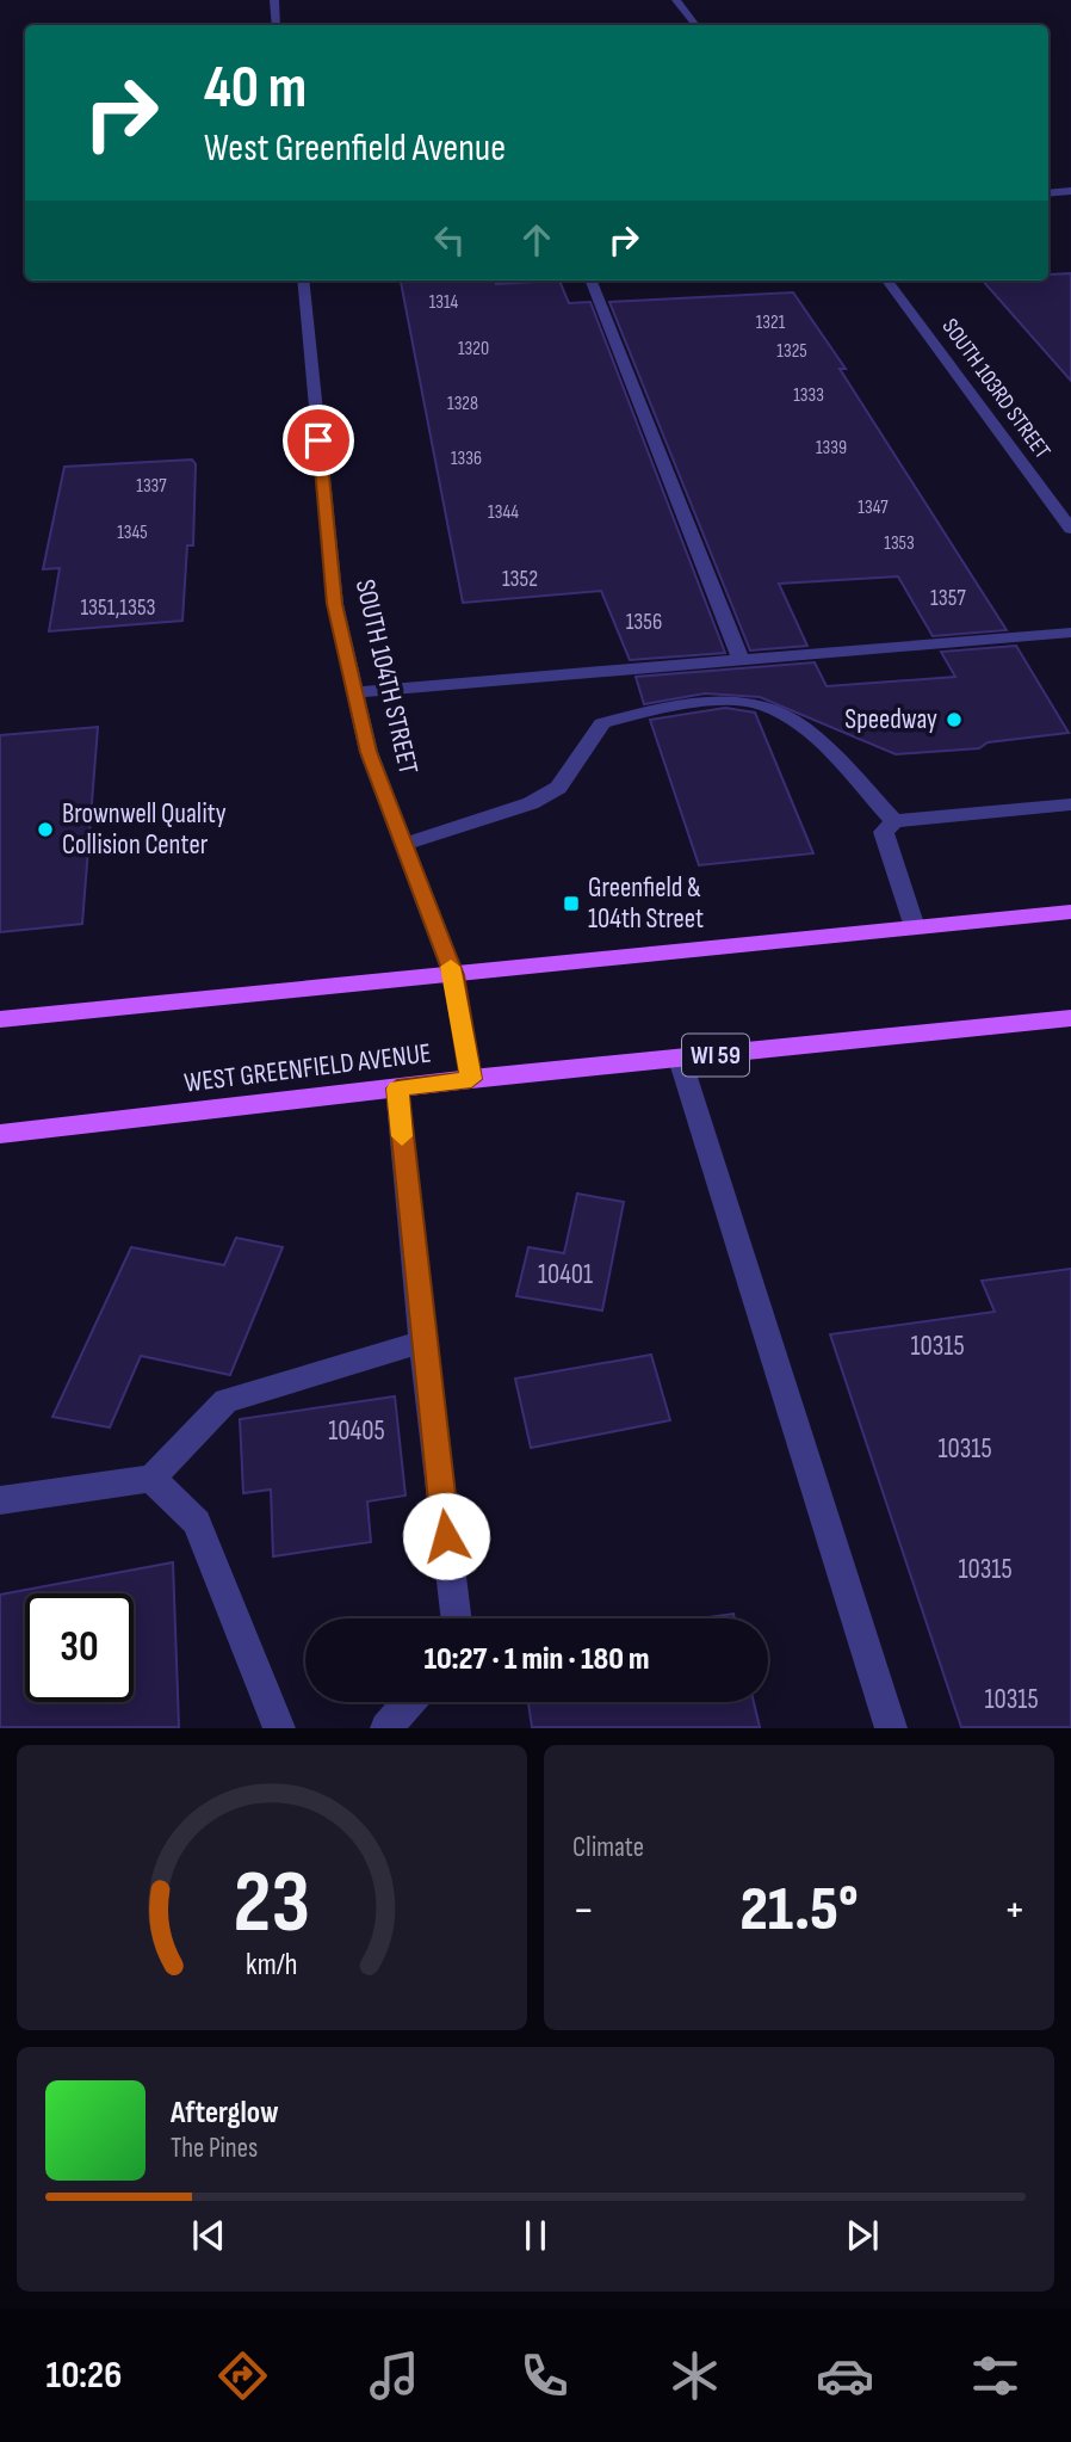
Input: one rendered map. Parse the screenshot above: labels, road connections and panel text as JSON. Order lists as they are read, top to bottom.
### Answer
{
  "streets": {
    "main road": ["WI 59", "WEST GREENFIELD AVENUE"],
    "street": ["SOUTH 103RD STREET", "SOUTH 104TH STREET"]
  },
  "crossings": [
    ["SOUTH 104TH STREET", "WEST GREENFIELD AVENUE"]
  ],
  "places": {
    "other": ["Speedway", "Brownwell Quality Collision Center"],
    "transit": ["Greenfield & 104th Street"]
  },
  "house_numbers": [
    "1314",
    "1321",
    "1320",
    "1325",
    "1333",
    "1328",
    "1339",
    "1336",
    "1337",
    "1347",
    "1344",
    "1345",
    "1353",
    "1352",
    "1357",
    "1351,1353",
    "1356",
    "10401",
    "10315",
    "10405",
    "10315",
    "10315",
    "10315"
  ],
  "page": {
    "turn": ["40 m", "West Greenfield Avenue"],
    "limit": "30",
    "trip": "10:27 · 1 min · 180 m",
    "tile": "Climate",
    "heat": ["−", "21.5°", "+"],
    "song": ["Afterglow", "The Pines"],
    "tabs": "10:26",
    "gauge": ["23", "km/h"]
  }
}
